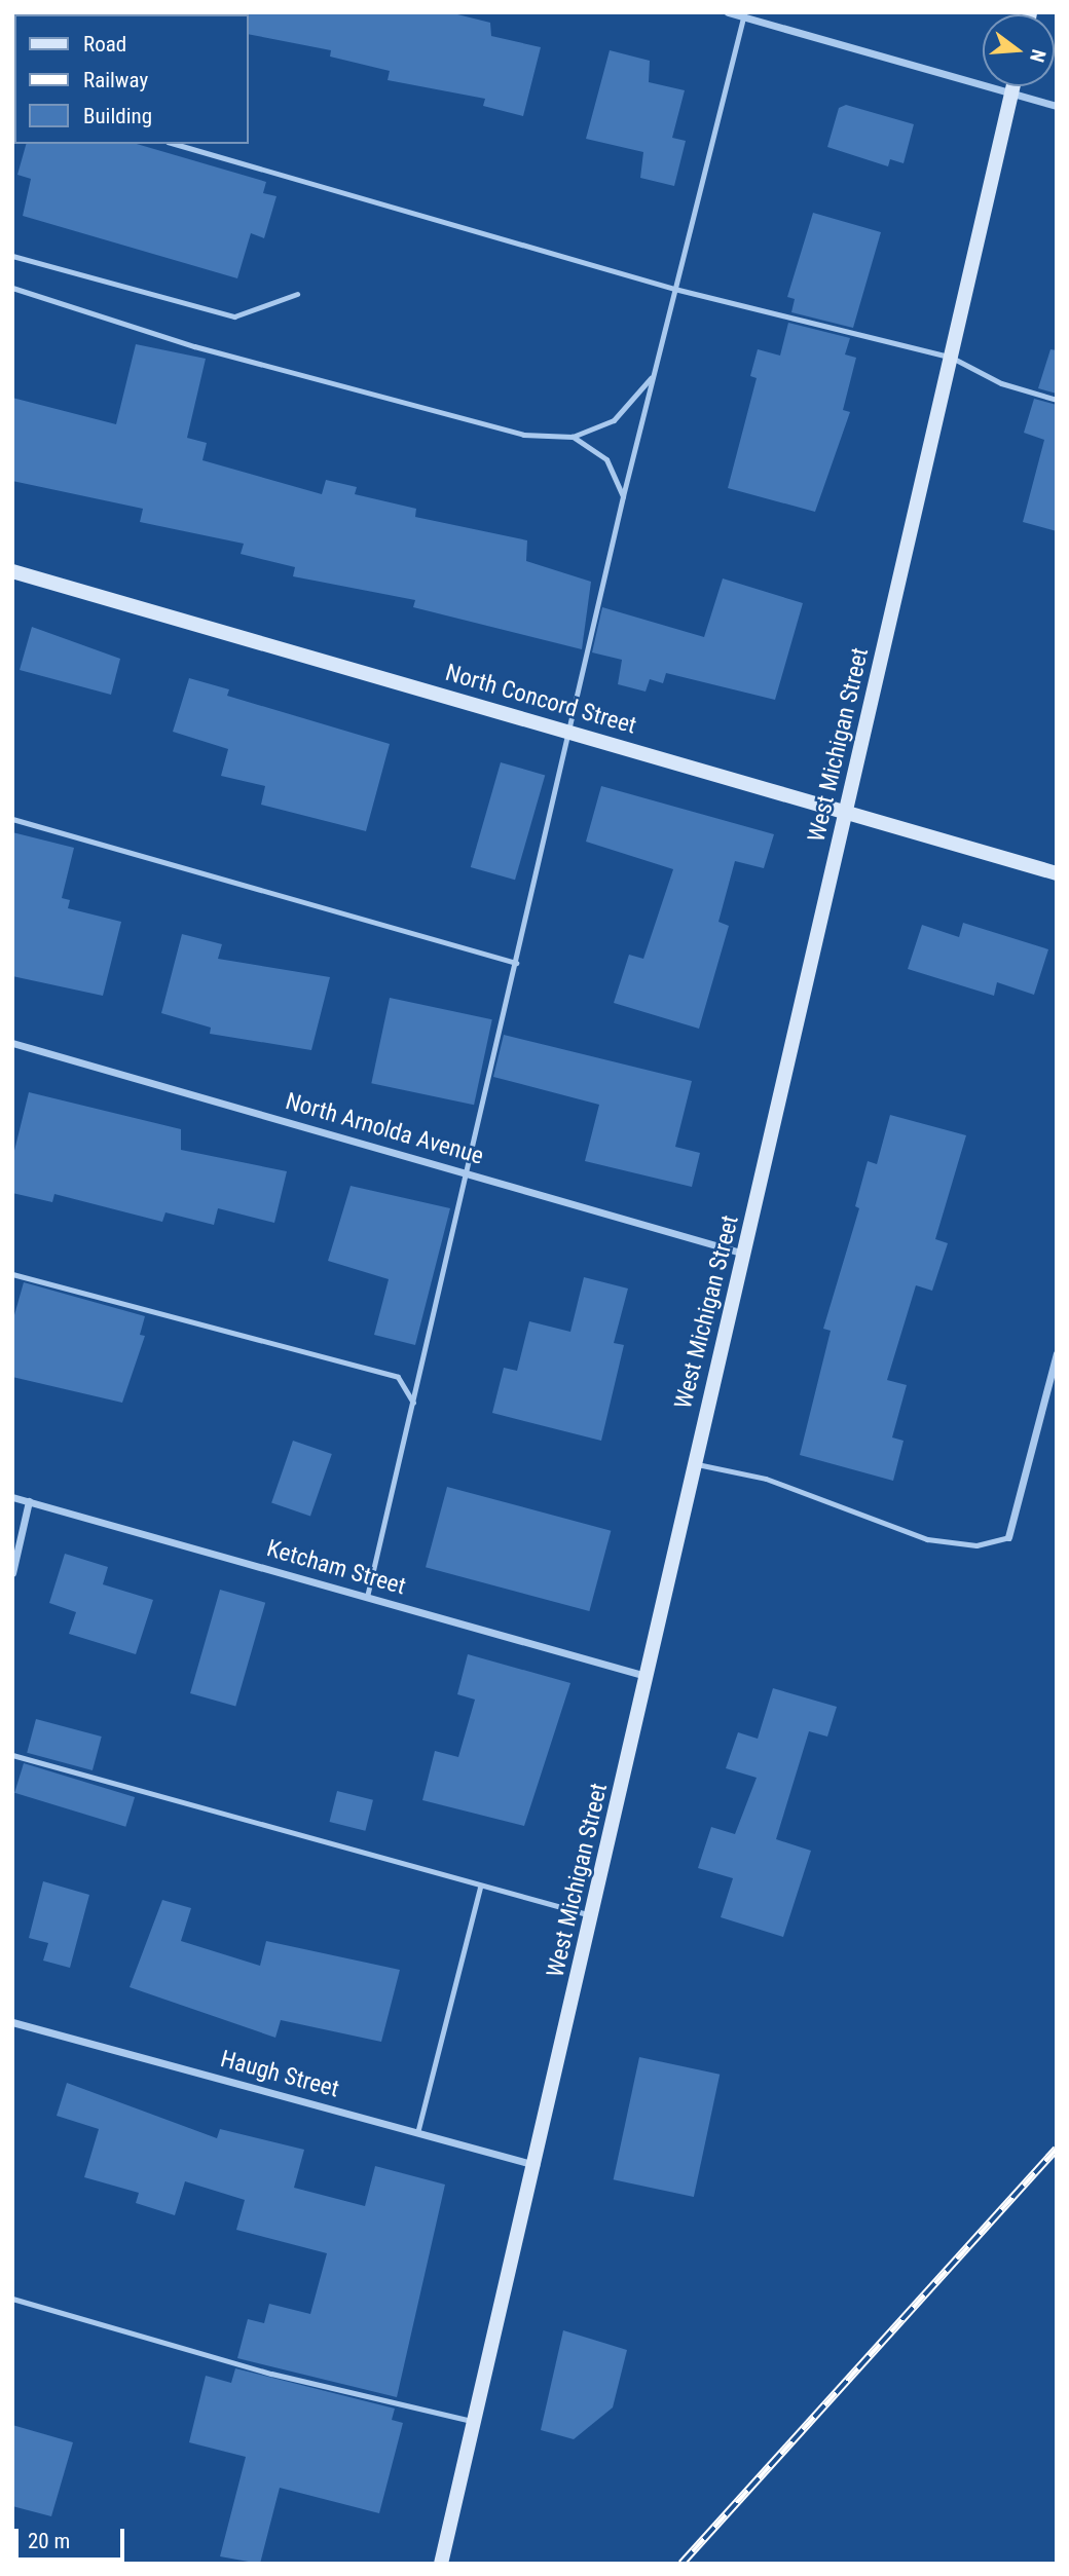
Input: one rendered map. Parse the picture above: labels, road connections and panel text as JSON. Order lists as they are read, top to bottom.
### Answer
{
  "streets": {
    "main road": ["North Concord Street", "West Michigan Street"],
    "street": ["North Arnolda Avenue", "Ketcham Street", "Haugh Street"]
  },
  "crossings": [
    ["North Concord Street", "West Michigan Street"],
    ["West Michigan Street", "North Arnolda Avenue"],
    ["West Michigan Street", "Ketcham Street"],
    ["West Michigan Street", "Haugh Street"]
  ],
  "legend": ["Road", "Railway", "Building"],
  "scale_bar": "20 m",
  "north": "right"
}
